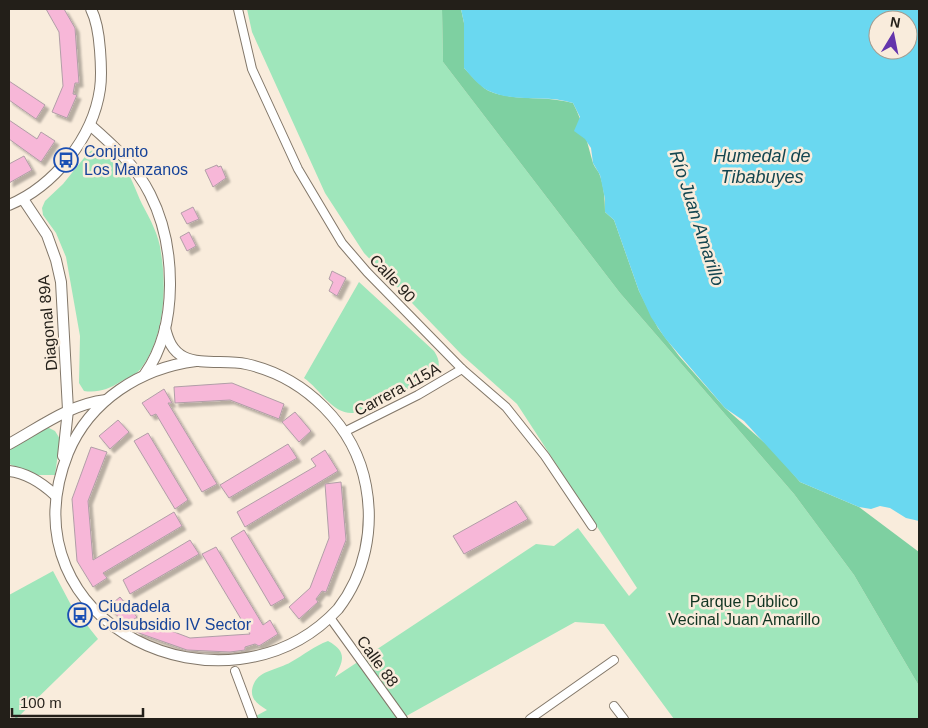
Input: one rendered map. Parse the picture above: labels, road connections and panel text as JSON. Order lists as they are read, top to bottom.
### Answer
{
  "streets": {
    "street": [
      "Calle 90",
      "Diagonal 89A",
      "Carrera 115A",
      "Calle 88"
    ]
  },
  "crossings": [
    ["Calle 90", "Carrera 115A"],
    ["Diagonal 89A", "Carrera 115A"],
    ["Diagonal 89A", "Calle 88"]
  ],
  "water": ["Humedal de Tibabuyes", "Río Juan Amarillo"],
  "parks": ["Parque Público Vecinal Juan Amarillo"],
  "places": {
    "bus stop": ["Conjunto Los Manzanos", "Ciudadela Colsubsidio IV Sector"]
  },
  "scale_bar": "100 m",
  "north": "top"
}
